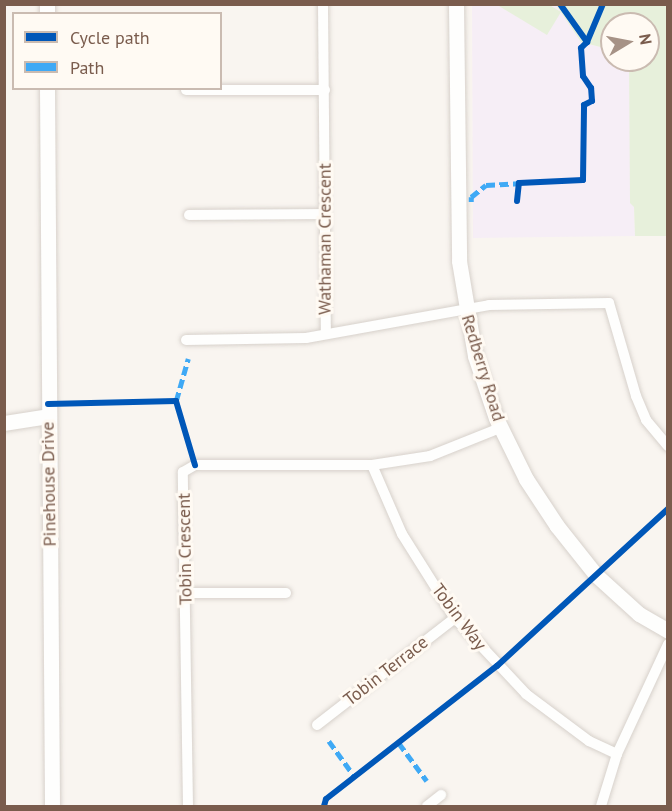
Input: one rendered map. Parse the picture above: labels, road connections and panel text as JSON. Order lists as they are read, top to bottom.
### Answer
{
  "streets": {
    "street": [
      "Wathaman Crescent",
      "Redberry Road",
      "Pinehouse Drive",
      "Tobin Crescent",
      "Tobin Way",
      "Tobin Terrace"
    ]
  },
  "crossings": [
    ["Wathaman Crescent", "Redberry Road"],
    ["Redberry Road", "Tobin Crescent"],
    ["Tobin Crescent", "Tobin Way"],
    ["Tobin Way", "Tobin Terrace"]
  ],
  "legend": ["Cycle path", "Path"],
  "north": "right"
}
